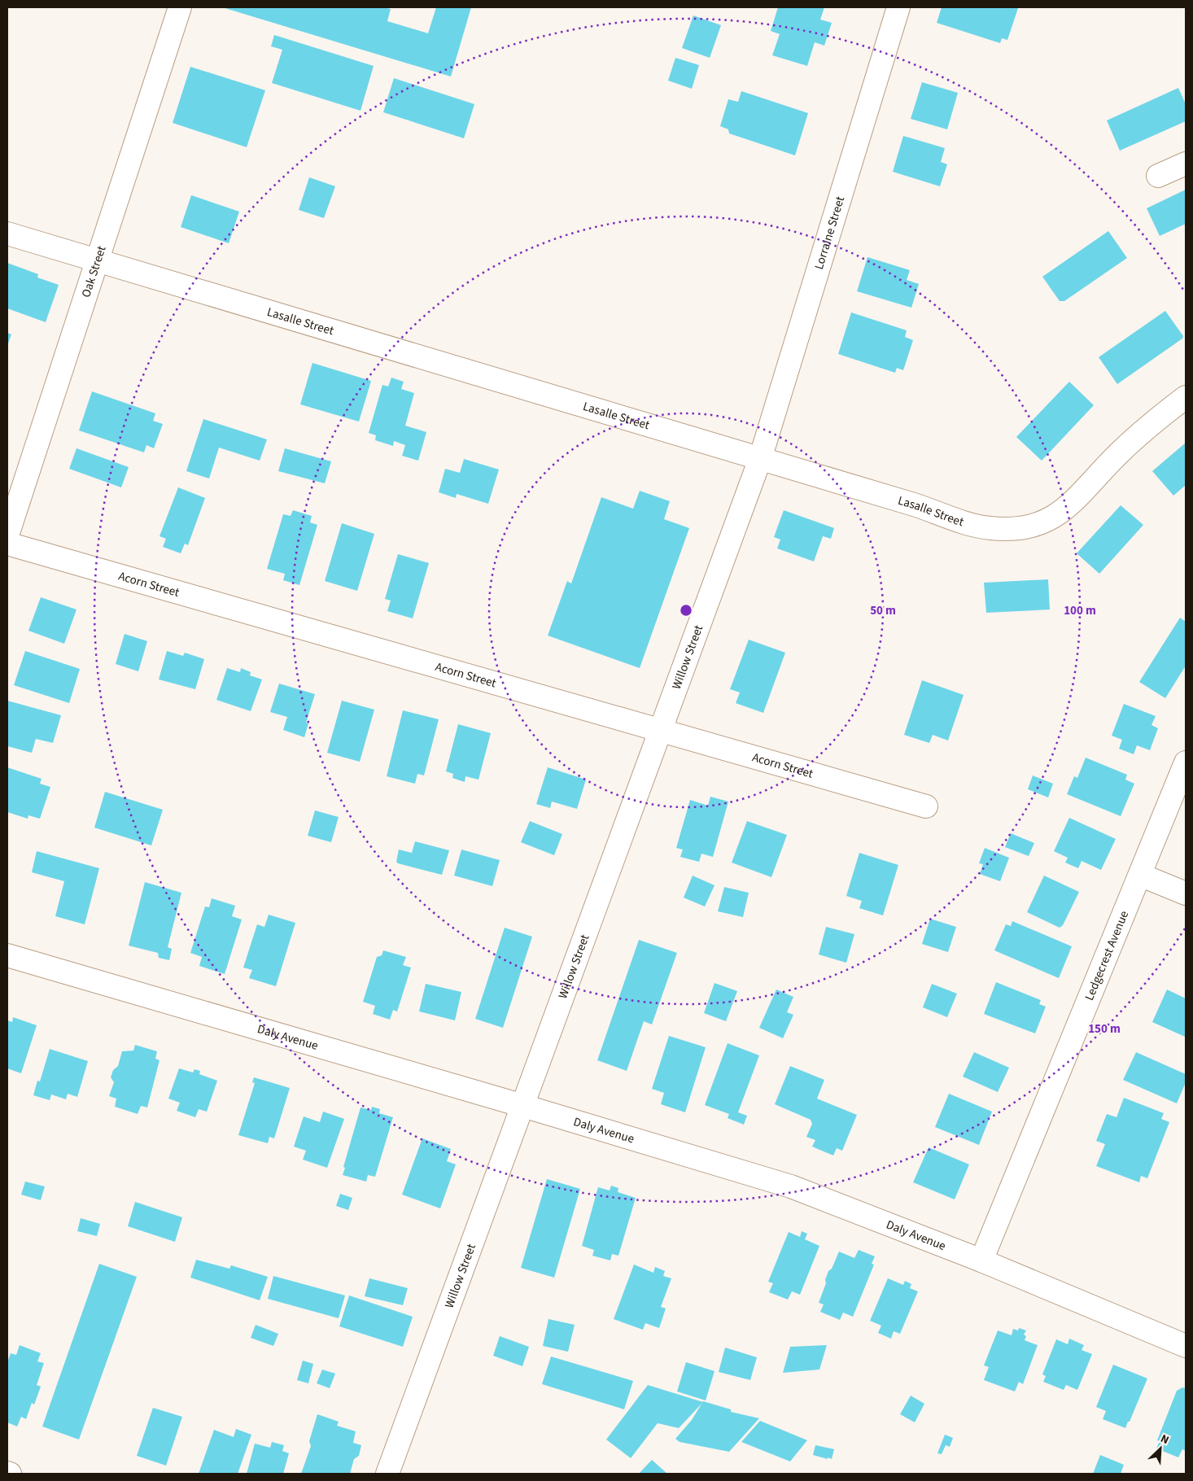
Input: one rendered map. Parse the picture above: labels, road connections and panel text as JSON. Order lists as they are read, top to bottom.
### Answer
{
  "streets": {
    "street": [
      "Lorraine Street",
      "Oak Street",
      "Lasalle Street",
      "Acorn Street",
      "Willow Street",
      "Ledgecrest Avenue",
      "Daly Avenue"
    ]
  },
  "crossings": [
    ["Lorraine Street", "Lasalle Street"],
    ["Lorraine Street", "Willow Street"],
    ["Oak Street", "Lasalle Street"],
    ["Lasalle Street", "Willow Street"],
    ["Acorn Street", "Willow Street"],
    ["Willow Street", "Daly Avenue"],
    ["Ledgecrest Avenue", "Daly Avenue"]
  ],
  "north": "top right",
  "rings": ["50 m", "100 m", "150 m"]
}
